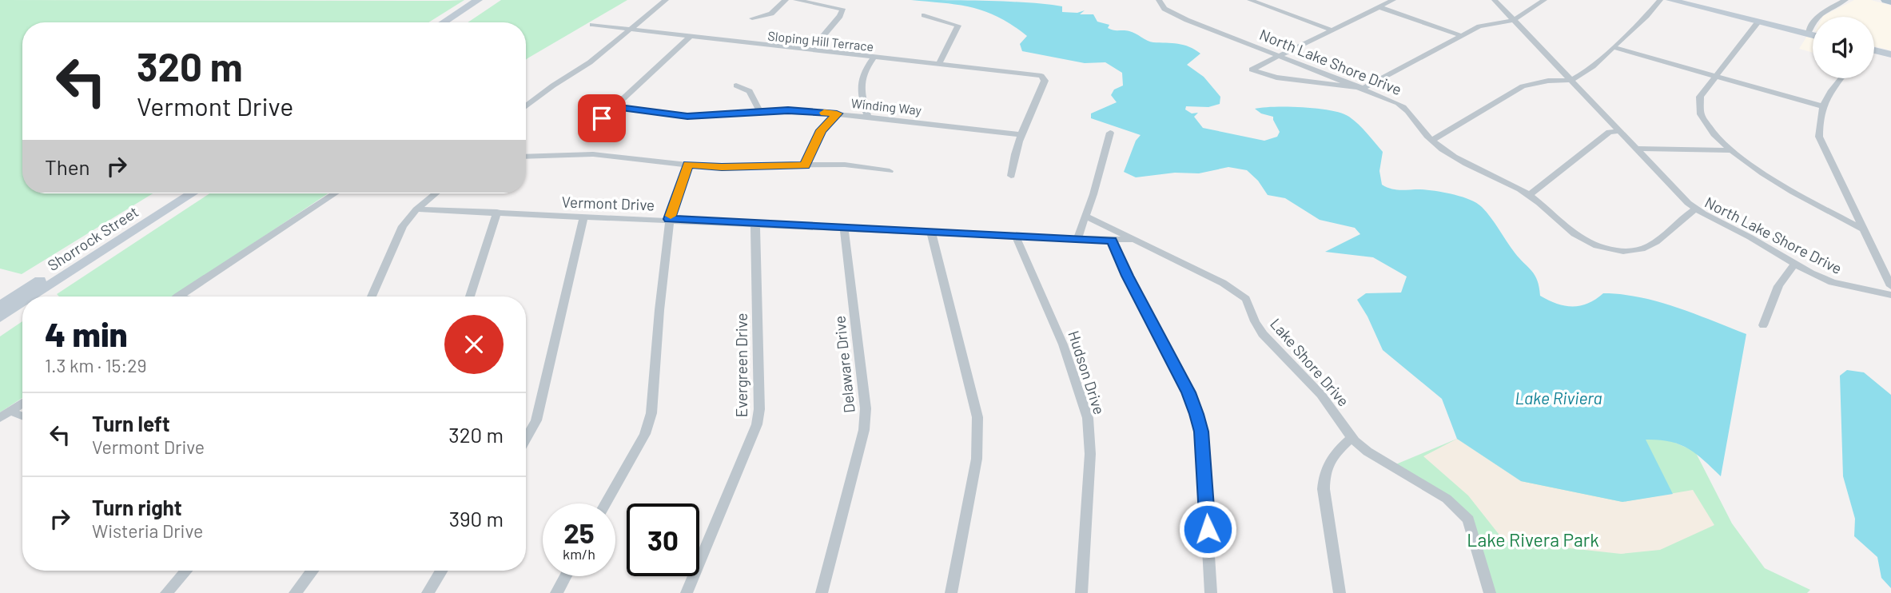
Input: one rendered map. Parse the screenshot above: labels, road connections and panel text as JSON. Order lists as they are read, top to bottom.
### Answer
{
  "streets": {
    "main road": ["Shorrock Street"],
    "street": [
      "Sloping Hill Terrace",
      "North Lake Shore Drive",
      "Winding Way",
      "Vermont Drive",
      "Lake Shore Drive",
      "Delaware Drive",
      "Evergreen Drive",
      "Hudson Drive"
    ]
  },
  "crossings": [
    ["Sloping Hill Terrace", "Winding Way"],
    ["Vermont Drive", "Lake Shore Drive"],
    ["Vermont Drive", "Delaware Drive"],
    ["Vermont Drive", "Evergreen Drive"],
    ["Vermont Drive", "Hudson Drive"]
  ],
  "water": ["Lake Riviera"],
  "parks": ["Lake Rivera Park"],
  "page": {
    "turn": ["320 m", "Vermont Drive"],
    "then": "Then",
    "heading": ["4 min", "1.3 km · 15:29"],
    "list": [
      {
        "name": "Turn left",
        "note": "Vermont Drive",
        "value": "320 m"
      },
      {
        "name": "Turn right",
        "note": "Wisteria Drive",
        "value": "390 m"
      }
    ],
    "speed": "25 km/h",
    "limit": "30"
  }
}
